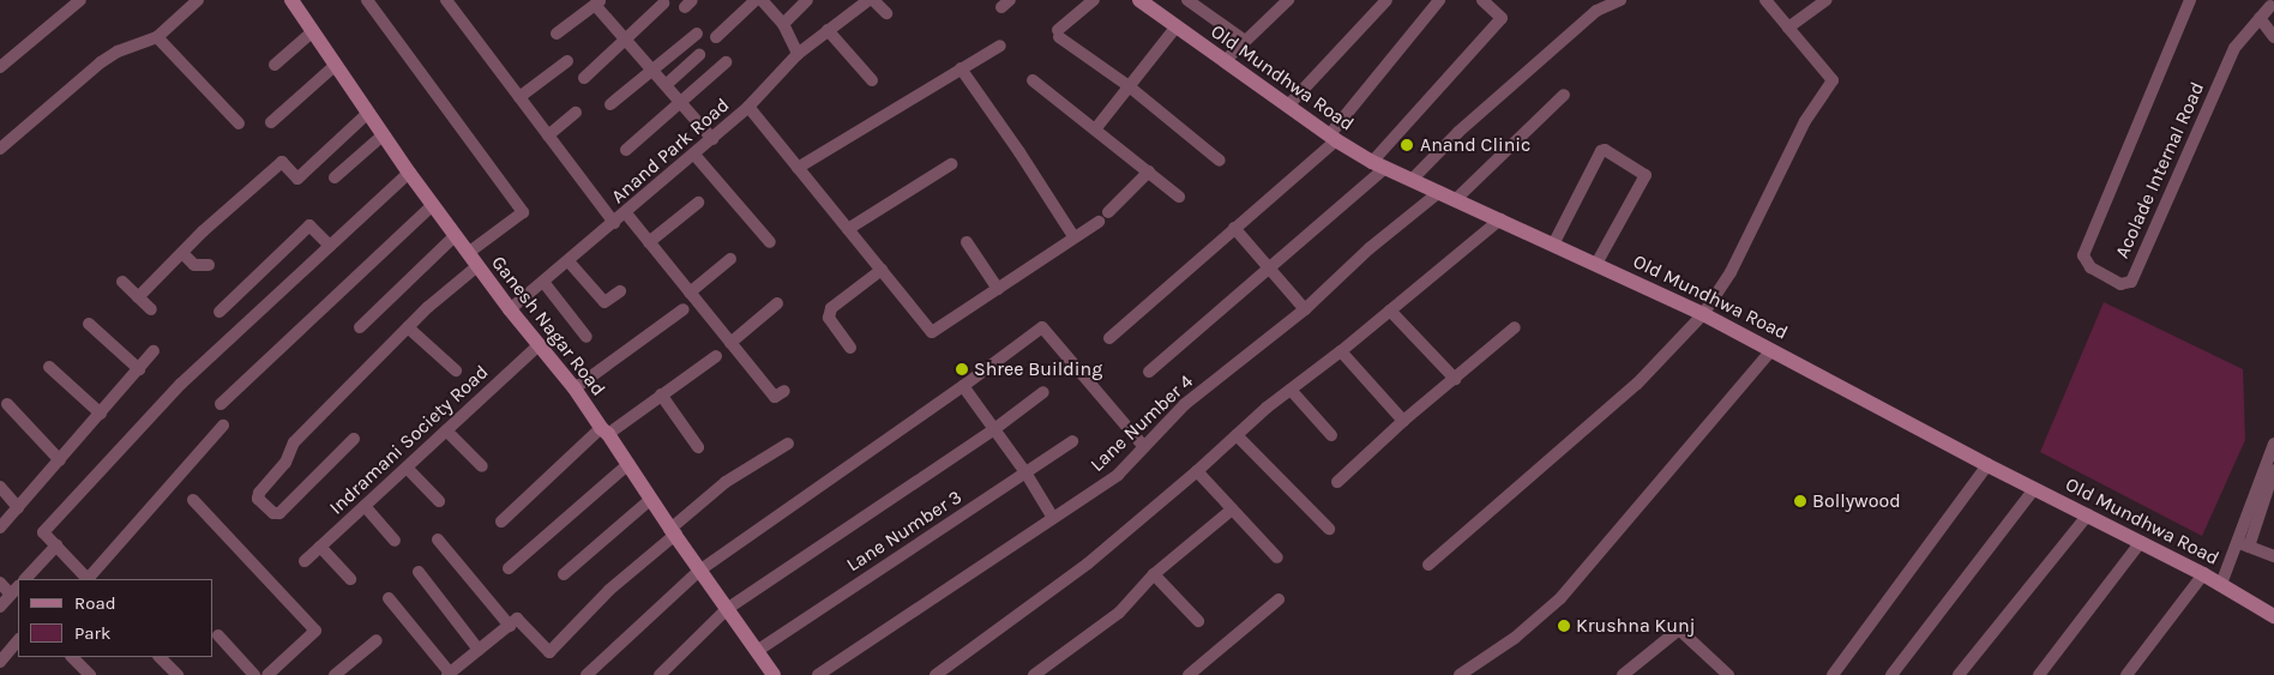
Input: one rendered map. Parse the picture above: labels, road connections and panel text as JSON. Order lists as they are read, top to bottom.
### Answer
{
  "streets": {
    "street": [
      "Old Mundhwa Road",
      "Anand Park Road",
      "Acolade Internal Road",
      "Ganesh Nagar Road",
      "Lane Number 4",
      "Indramani Society Road",
      "Lane Number 3"
    ]
  },
  "crossings": [
    ["Old Mundhwa Road", "Lane Number 4"],
    ["Anand Park Road", "Ganesh Nagar Road"],
    ["Ganesh Nagar Road", "Indramani Society Road"],
    ["Ganesh Nagar Road", "Lane Number 3"]
  ],
  "places": [
    "Anand Clinic",
    "Shree Building",
    "Bollywood",
    "Krushna Kunj"
  ],
  "legend": ["Road", "Park"]
}
